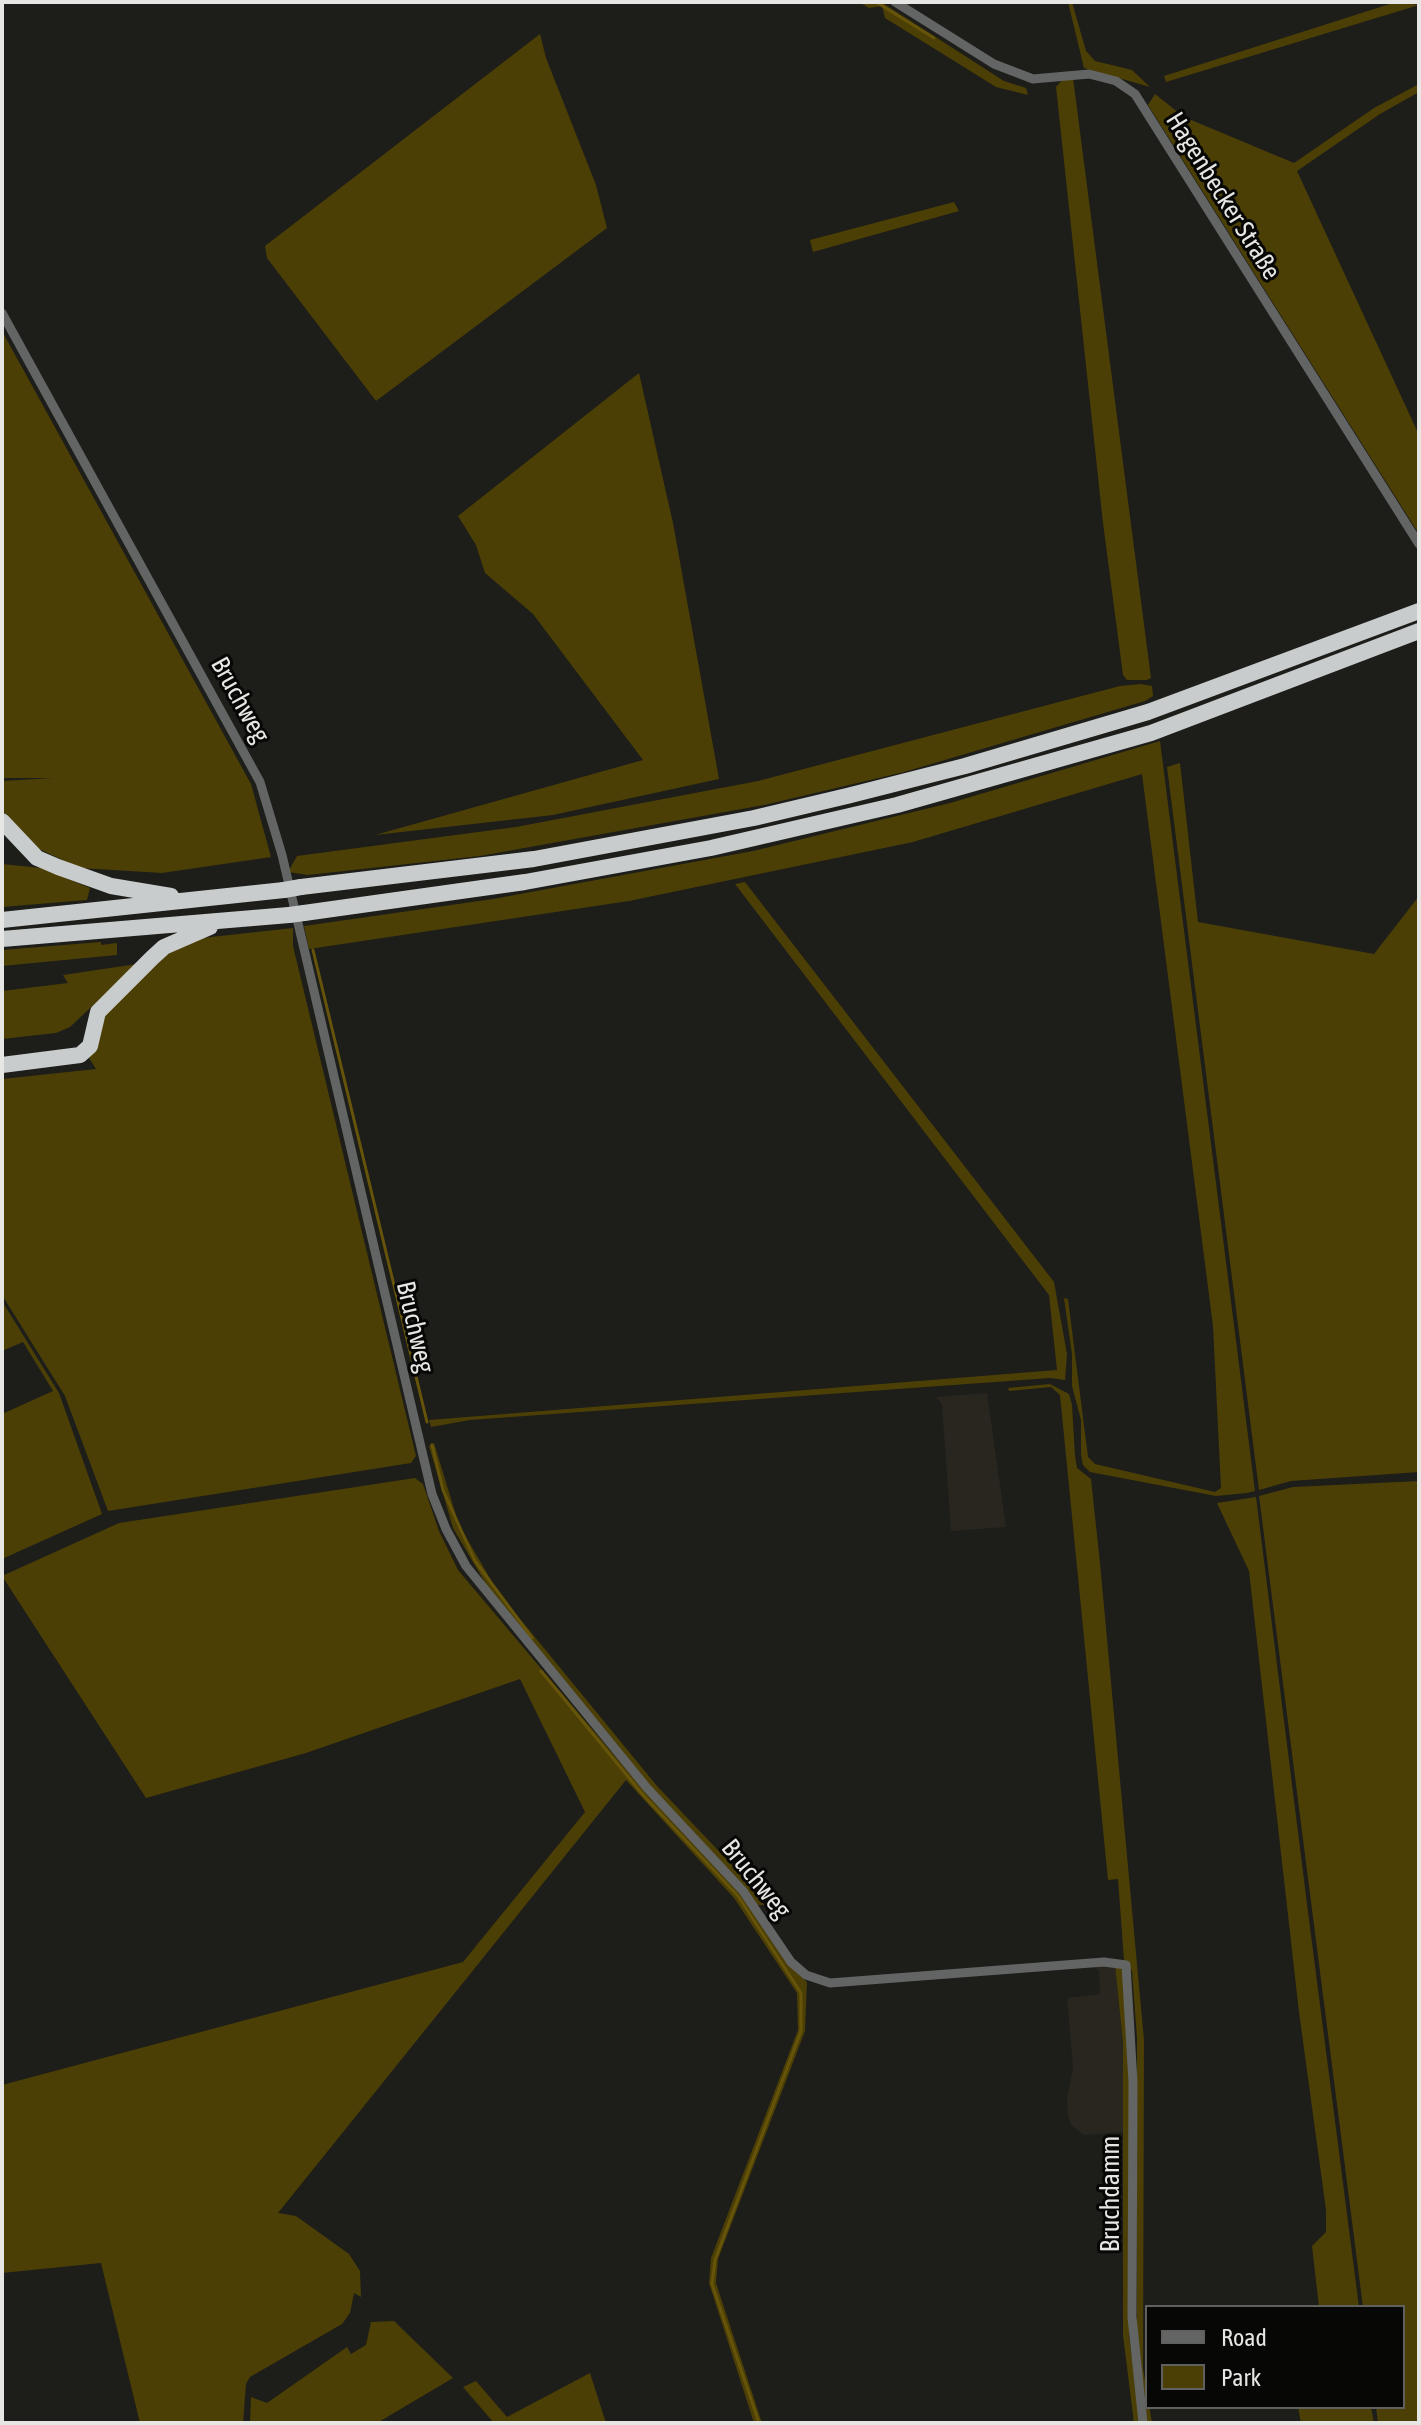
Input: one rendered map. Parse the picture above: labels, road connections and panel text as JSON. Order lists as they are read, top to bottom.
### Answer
{
  "streets": {
    "street": ["Hagenbecker Straße", "Bruchweg", "Bruchdamm"]
  },
  "crossings": [
    ["Bruchweg", "Bruchdamm"]
  ],
  "legend": ["Road", "Park"]
}
